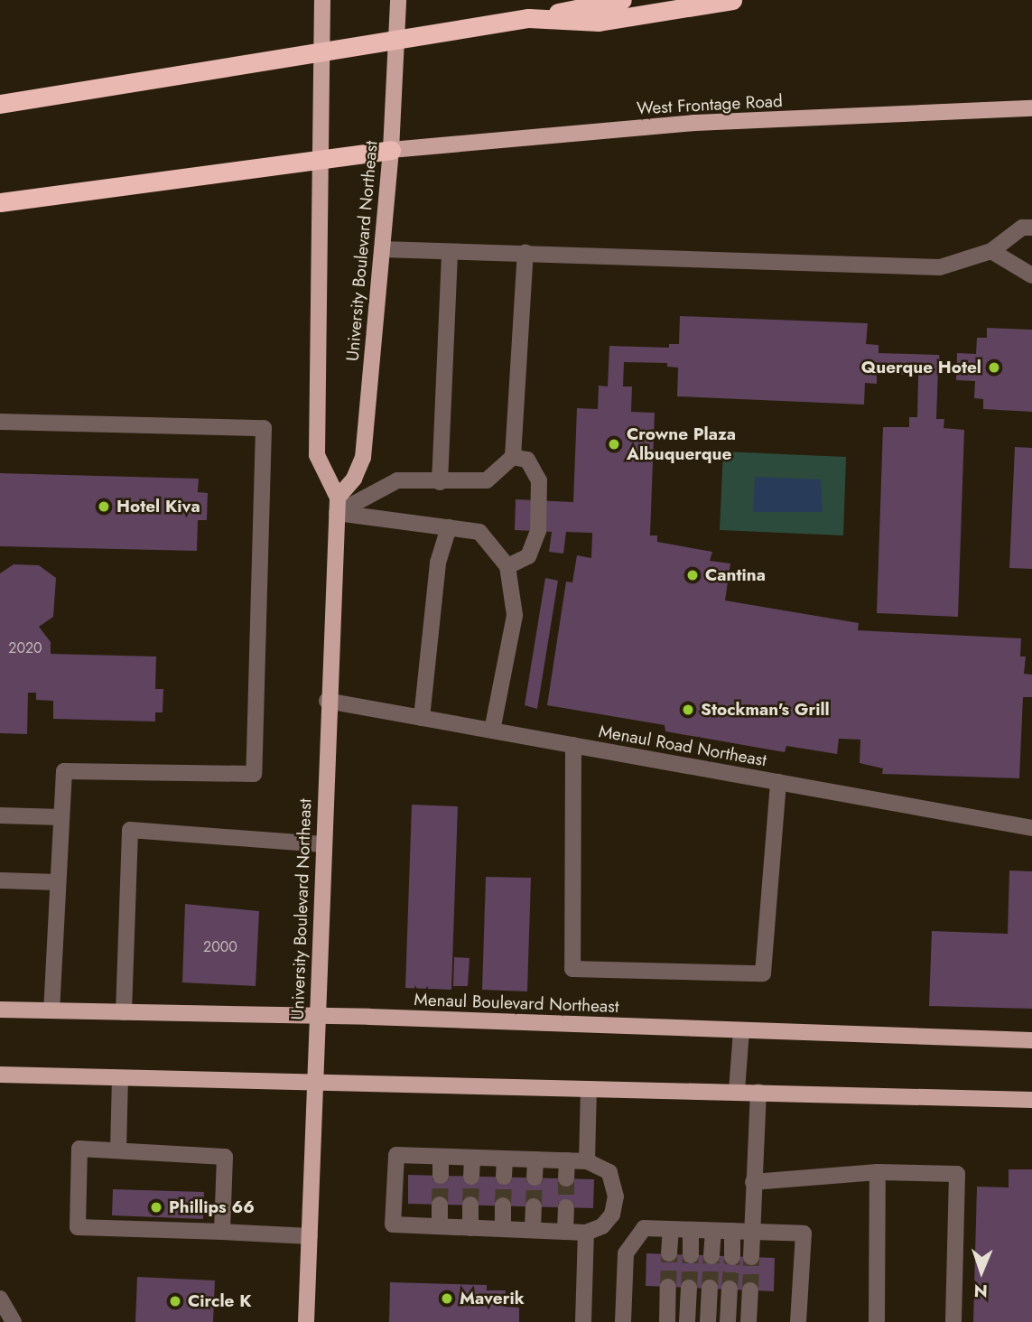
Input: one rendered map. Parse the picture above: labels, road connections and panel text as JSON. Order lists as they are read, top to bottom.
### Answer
{
  "streets": {
    "main road": ["West Frontage Road", "University Boulevard Northeast", "Menaul Boulevard Northeast"],
    "street": ["Menaul Road Northeast"]
  },
  "crossings": [
    ["West Frontage Road", "University Boulevard Northeast"],
    ["University Boulevard Northeast", "Menaul Road Northeast"],
    ["University Boulevard Northeast", "Menaul Boulevard Northeast"]
  ],
  "places": [
    "Querque Hotel",
    "Crowne Plaza Albuquerque",
    "Hotel Kiva",
    "Cantina",
    "Stockman's Grill",
    "Phillips 66",
    "Maverik",
    "Circle K"
  ],
  "house_numbers": ["2020", "2000"],
  "north": "bottom"
}
